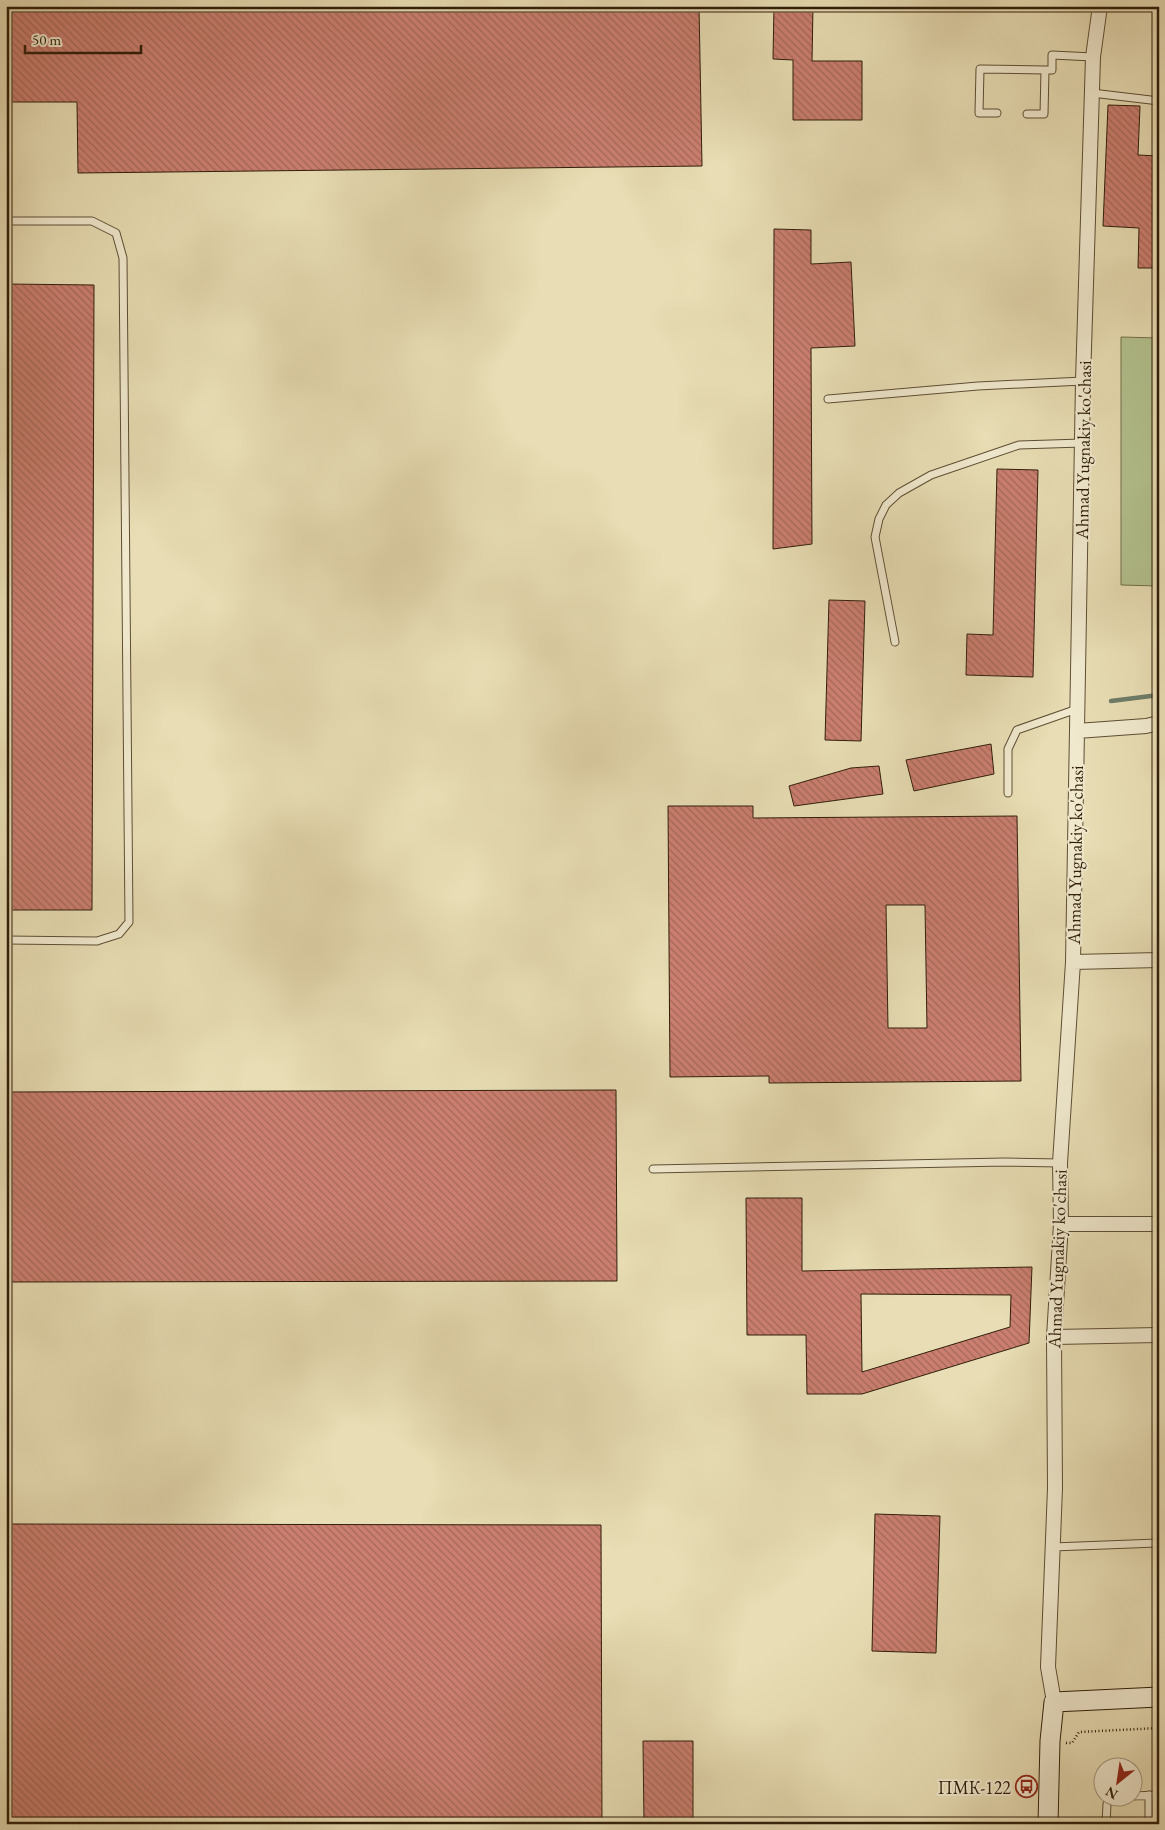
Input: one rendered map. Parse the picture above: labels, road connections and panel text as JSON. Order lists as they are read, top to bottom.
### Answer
{
  "streets": {
    "street": ["Ahmad Yugnakiy ko'chasi"]
  },
  "places": {
    "bus stop": ["ПМК-122"]
  },
  "scale_bar": "50 m",
  "north": "bottom left"
}
